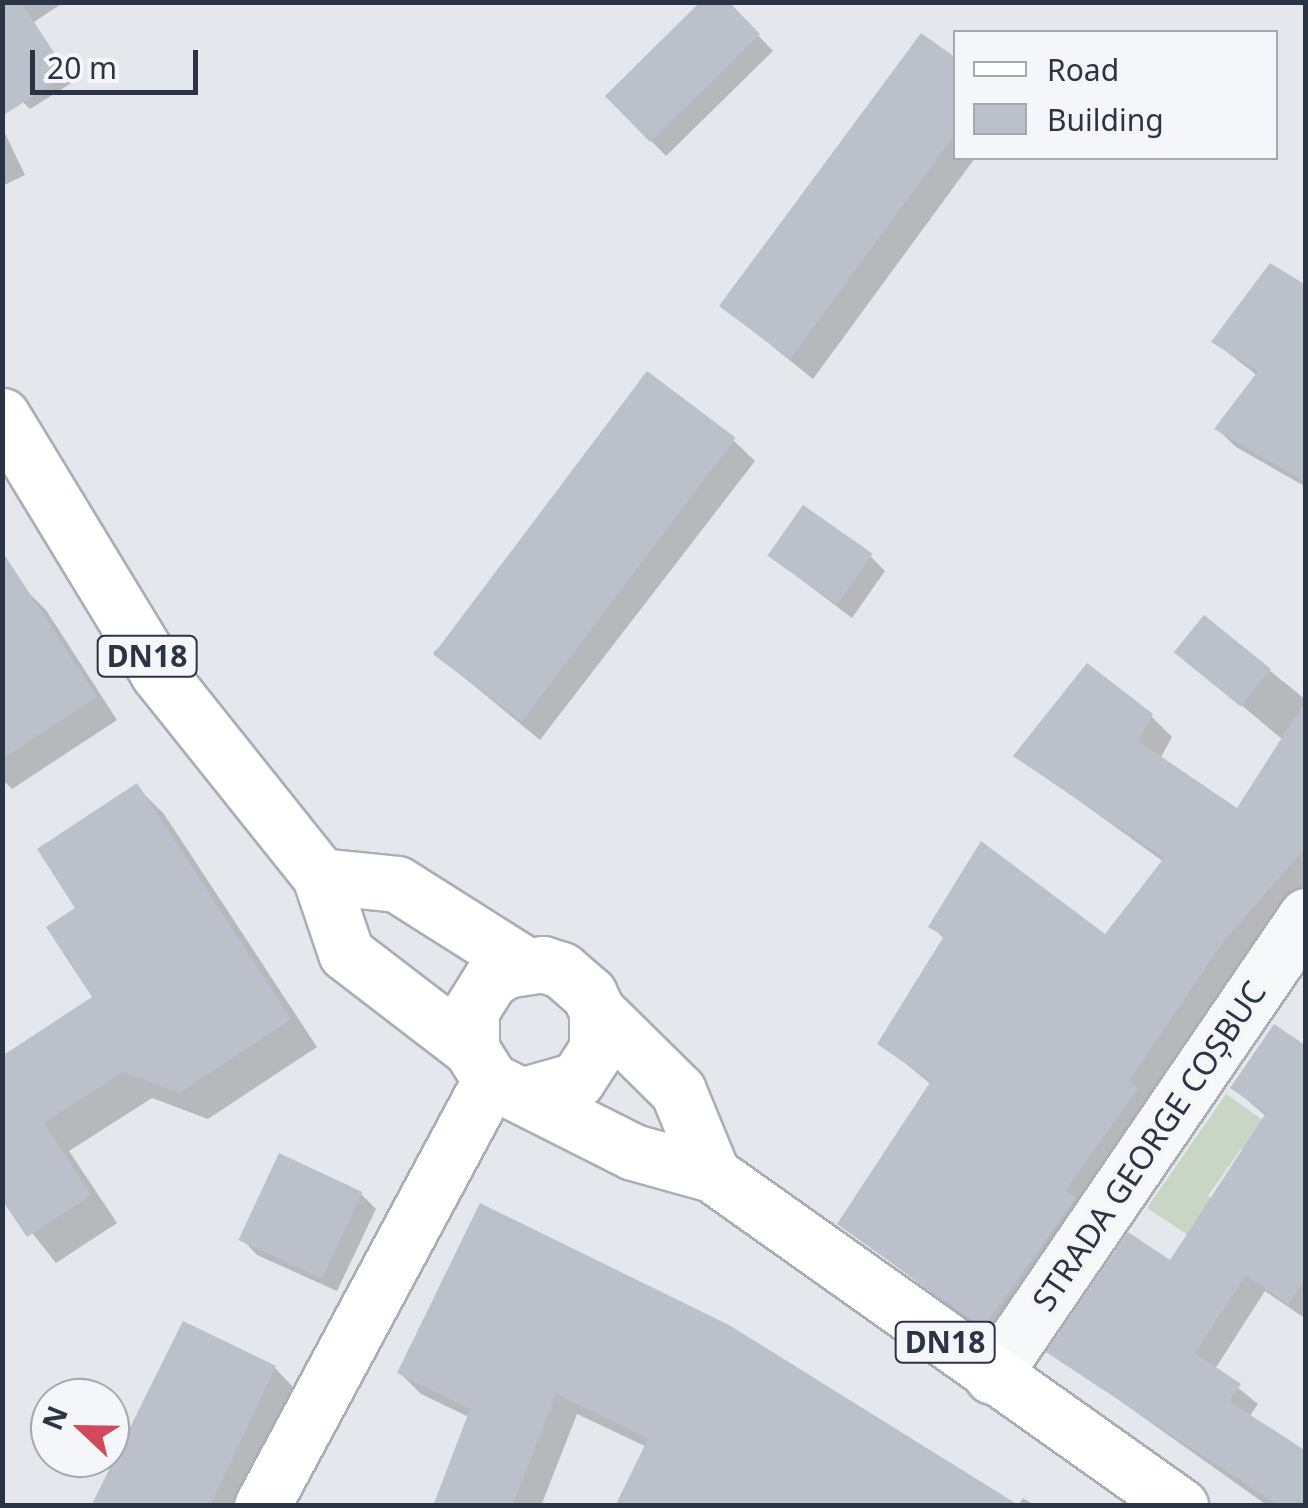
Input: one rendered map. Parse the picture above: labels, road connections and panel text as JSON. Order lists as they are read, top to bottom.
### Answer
{
  "streets": {
    "main road": ["DN18"],
    "street": ["STRADA GEORGE COȘBUC"]
  },
  "crossings": [
    ["DN18", "STRADA GEORGE COȘBUC"]
  ],
  "legend": ["Road", "Building"],
  "scale_bar": "20 m",
  "north": "left"
}
